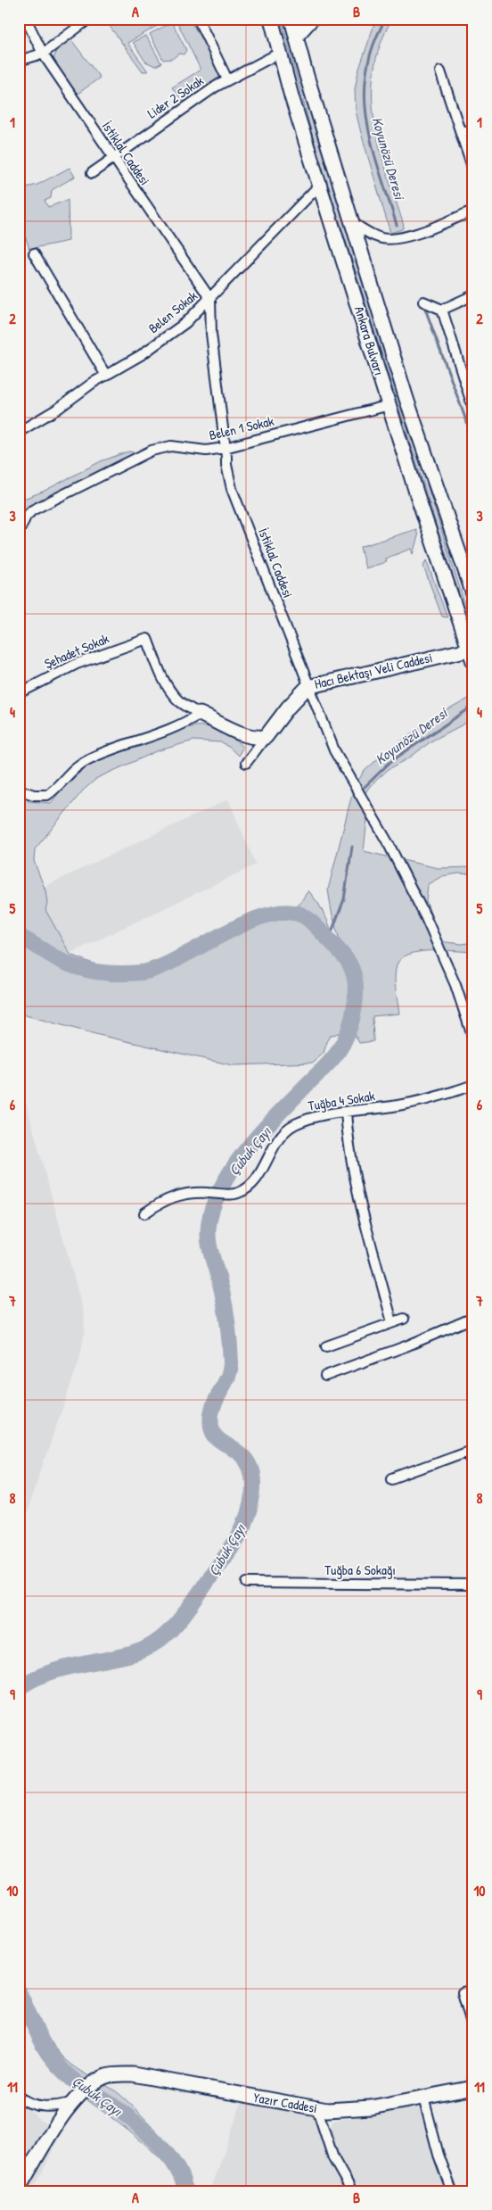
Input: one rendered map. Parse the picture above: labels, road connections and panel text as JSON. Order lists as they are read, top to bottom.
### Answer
{
  "streets": {
    "main road": ["Ankara Bulvarı", "Hacı Bektaşı Veli Caddesi", "Yazır Caddesi"],
    "street": [
      "Lider 2 Sokak",
      "İstiklal Caddesi",
      "Belen Sokak",
      "Belen 1 Sokak",
      "Şehadet Sokak",
      "Tuğba 4 Sokak",
      "Tuğba 6 Sokağı"
    ]
  },
  "crossings": [
    ["Lider 2 Sokak", "İstiklal Caddesi"],
    ["Lider 2 Sokak", "Ankara Bulvarı"],
    ["İstiklal Caddesi", "Belen Sokak"],
    ["İstiklal Caddesi", "Belen 1 Sokak"],
    ["İstiklal Caddesi", "Hacı Bektaşı Veli Caddesi"],
    ["Belen Sokak", "Ankara Bulvarı"],
    ["Ankara Bulvarı", "Belen 1 Sokak"],
    ["Ankara Bulvarı", "Hacı Bektaşı Veli Caddesi"]
  ],
  "water": ["Koyunözü Deresi", "Çubuk Çayı"],
  "grid": {
    "columns": ["A", "B"],
    "rows": [
      "1",
      "2",
      "3",
      "4",
      "5",
      "6",
      "7",
      "8",
      "9",
      "10",
      "11"
    ]
  }
}
